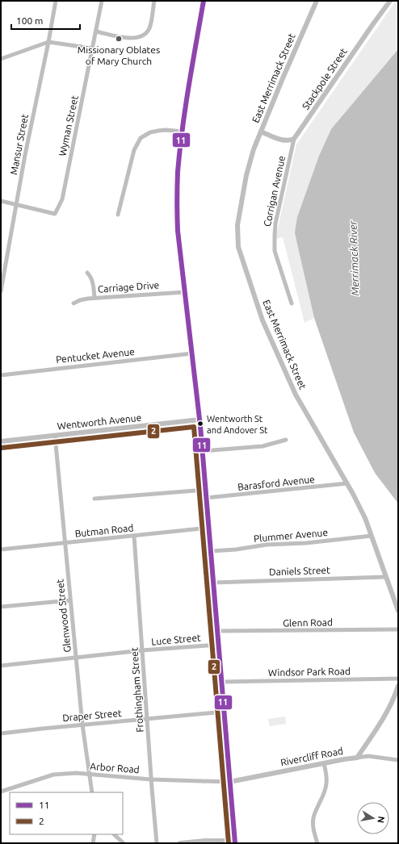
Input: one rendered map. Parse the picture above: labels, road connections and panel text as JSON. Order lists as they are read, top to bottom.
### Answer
{
  "streets": {
    "street": [
      "East Merrimack Street",
      "Stackpole Street",
      "Wyman Street",
      "Mansur Street",
      "Corrigan Avenue",
      "Carriage Drive",
      "Pentucket Avenue",
      "Wentworth Avenue",
      "Barasford Avenue",
      "Butman Road",
      "Plummer Avenue",
      "Daniels Street",
      "Glenwood Street",
      "Glenn Road",
      "Luce Street",
      "Windsor Park Road",
      "Frothingham Street",
      "Draper Street",
      "Rivercliff Road",
      "Arbor Road"
    ]
  },
  "crossings": [
    ["East Merrimack Street", "Barasford Avenue"],
    ["East Merrimack Street", "Plummer Avenue"],
    ["East Merrimack Street", "Daniels Street"],
    ["Stackpole Street", "Corrigan Avenue"],
    ["Wyman Street", "Mansur Street"],
    ["Wentworth Avenue", "Glenwood Street"],
    ["Butman Road", "Glenwood Street"],
    ["Butman Road", "Frothingham Street"],
    ["Glenwood Street", "Luce Street"],
    ["Glenwood Street", "Draper Street"],
    ["Glenwood Street", "Arbor Road"],
    ["Luce Street", "Frothingham Street"],
    ["Frothingham Street", "Draper Street"],
    ["Frothingham Street", "Arbor Road"],
    ["Rivercliff Road", "Arbor Road"]
  ],
  "water": ["Merrimack River"],
  "places": ["Missionary Oblates of Mary Church", "Wentworth St and Andover St"],
  "lines": ["transit line 11", "transit line 2"],
  "legend": ["11", "2"],
  "scale_bar": "100 m",
  "north": "right"
}
